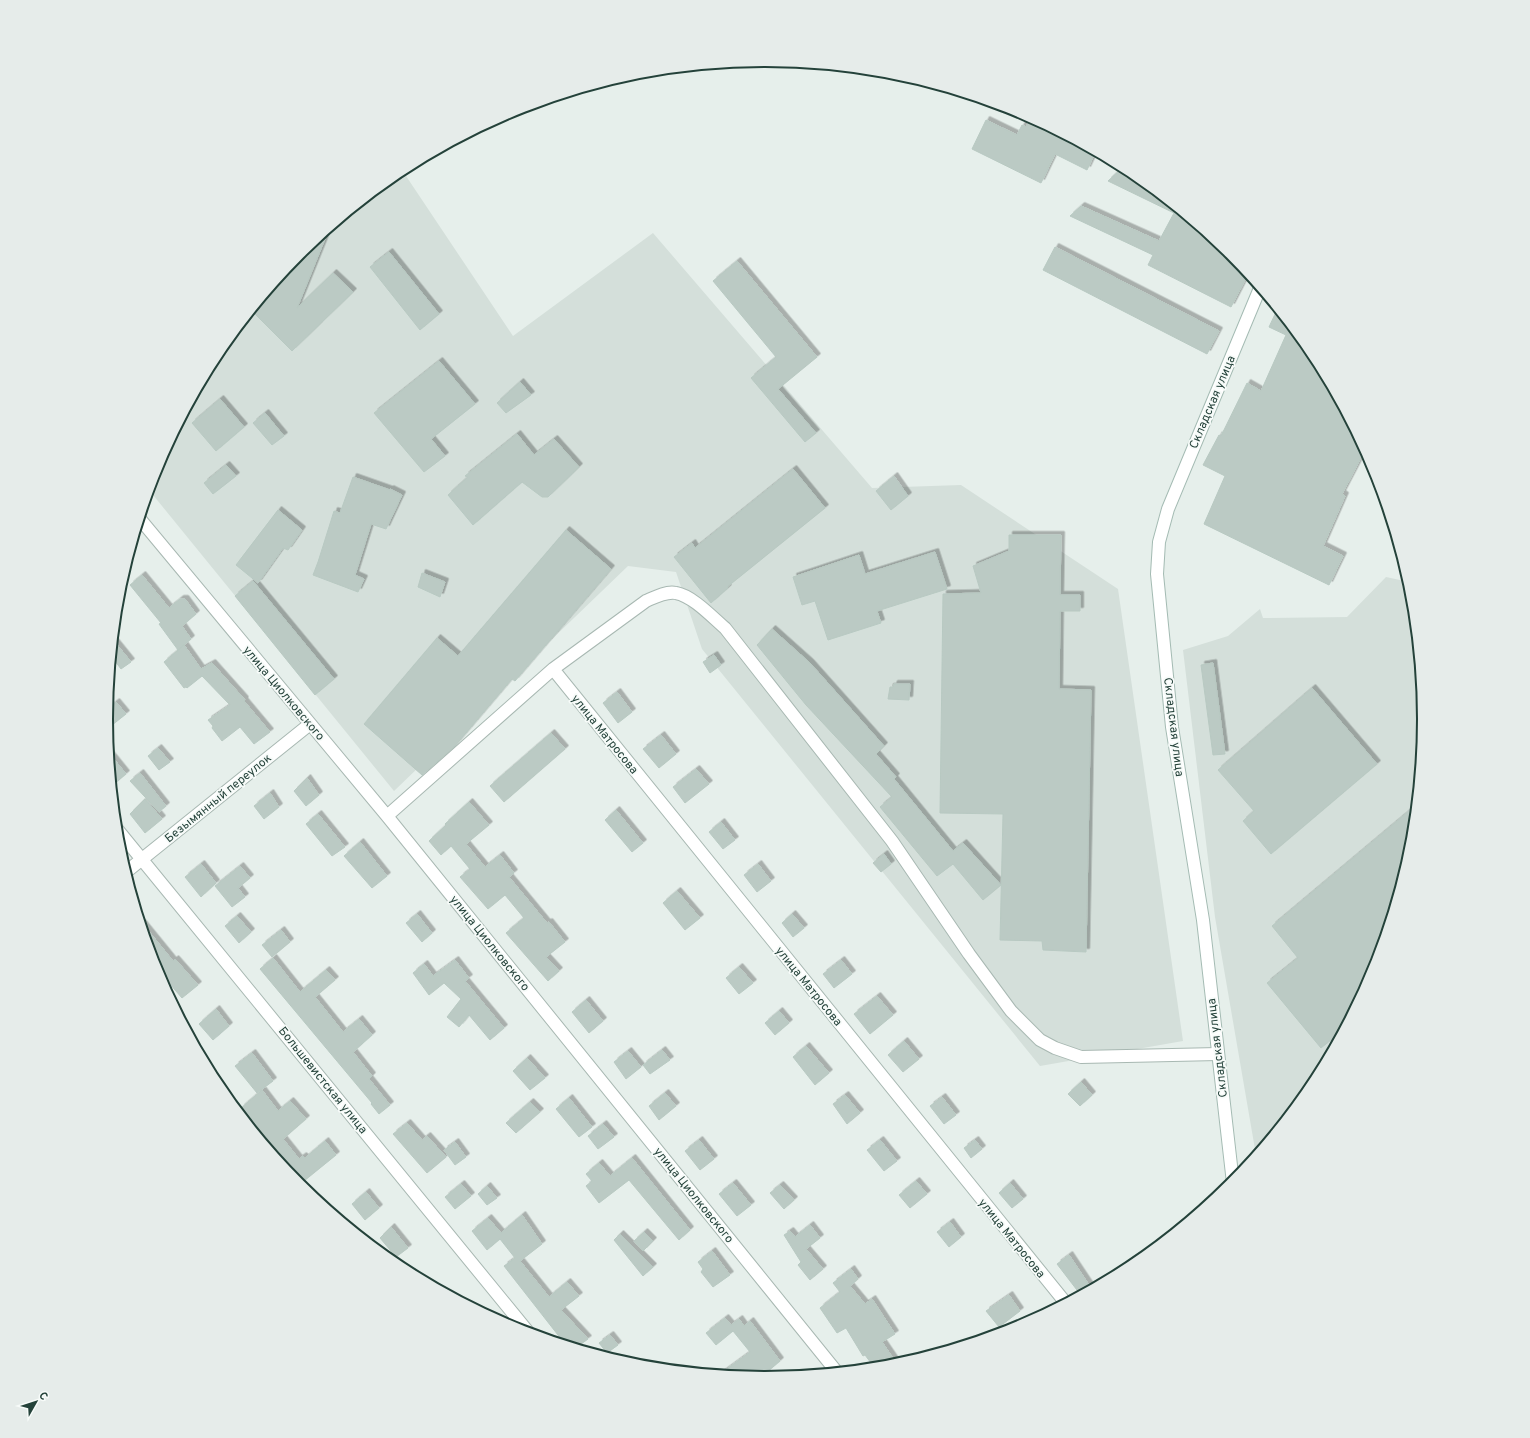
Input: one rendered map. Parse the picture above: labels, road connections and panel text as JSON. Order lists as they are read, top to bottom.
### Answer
{
  "streets": {
    "street": [
      "Складская улица",
      "улица Циолковского",
      "улица Матросова",
      "Безымянный переулок",
      "Большевистская улица"
    ]
  },
  "crossings": [
    ["улица Циолковского", "Безымянный переулок"],
    ["Безымянный переулок", "Большевистская улица"]
  ],
  "north": "top right"
}
